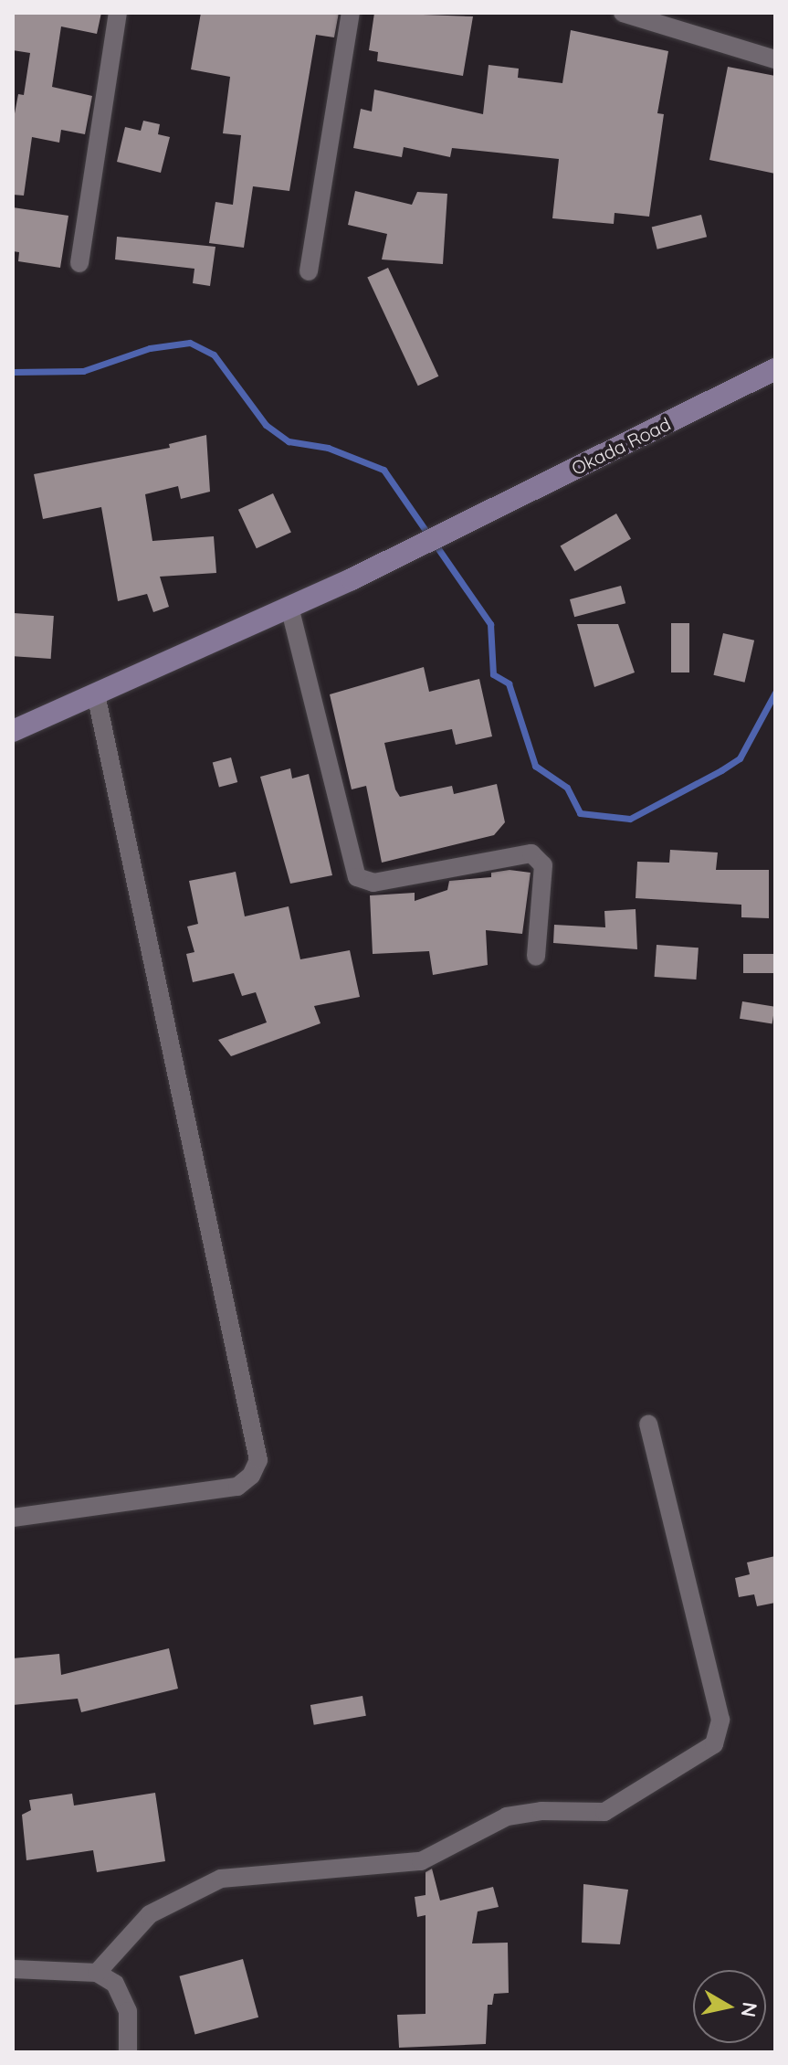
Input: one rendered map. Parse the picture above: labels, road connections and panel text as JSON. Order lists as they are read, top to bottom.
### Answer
{
  "streets": {
    "street": ["Okada Road"]
  },
  "north": "right"
}
